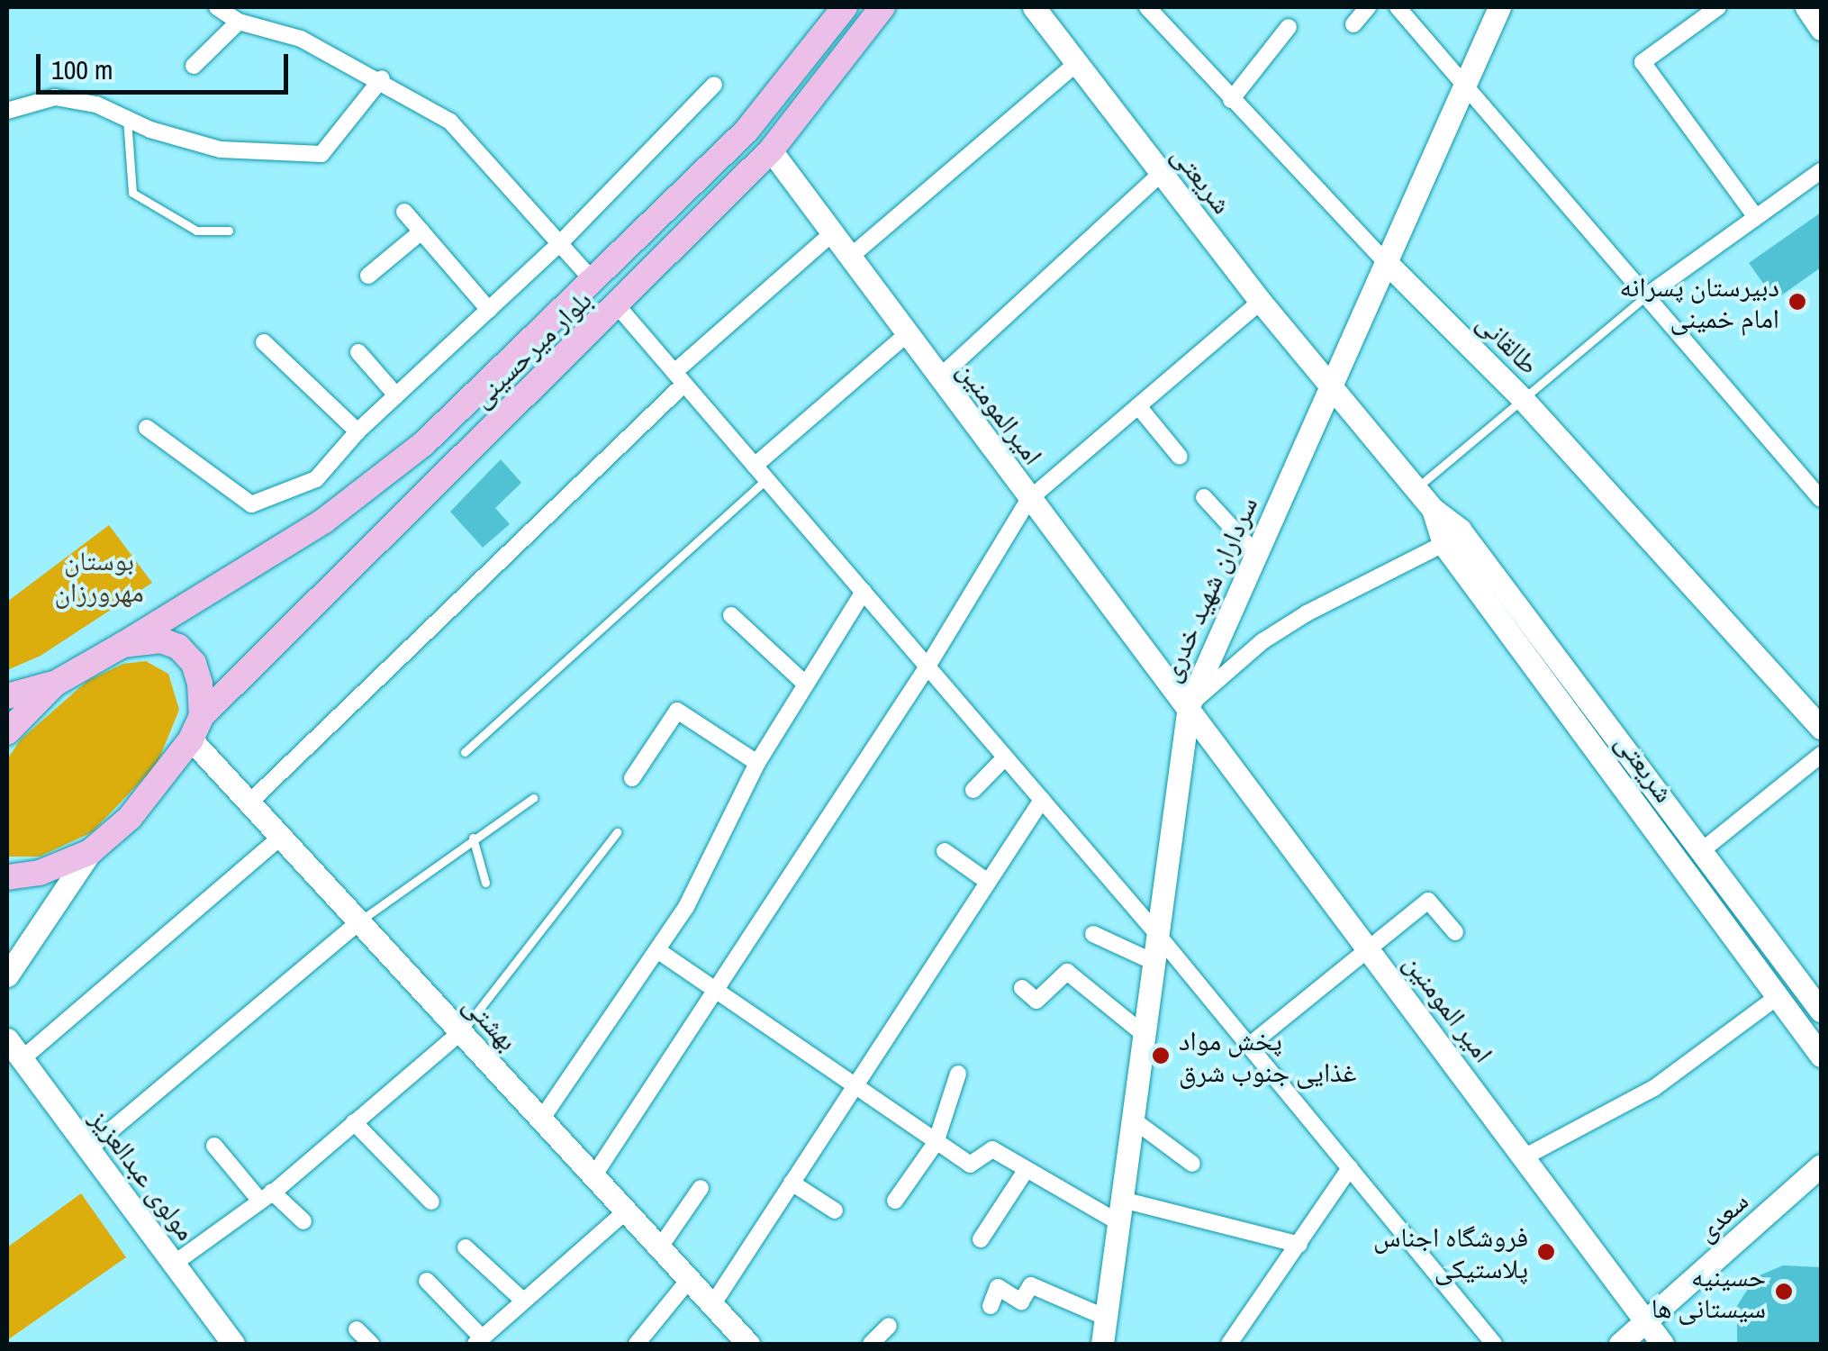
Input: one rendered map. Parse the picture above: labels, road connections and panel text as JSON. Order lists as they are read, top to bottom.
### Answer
{
  "streets": {
    "main road": [
      "شریعتی",
      "طالقانی",
      "بلوار میرحسینی",
      "امیرالمومنین",
      "سرداران شهید خدری",
      "امیر المومنین",
      "بهشتی",
      "مولوی عبدالعزیز",
      "سعدی"
    ]
  },
  "crossings": [
    ["شریعتی", "سرداران شهید خدری"],
    ["طالقانی", "سرداران شهید خدری"],
    ["بلوار میرحسینی", "امیرالمومنین"],
    ["بلوار میرحسینی", "بهشتی"],
    ["امیرالمومنین", "سرداران شهید خدری"],
    ["امیرالمومنین", "امیر المومنین"],
    ["سرداران شهید خدری", "امیر المومنین"],
    ["امیر المومنین", "سعدی"]
  ],
  "parks": ["بوستان مهرورزان"],
  "places": [
    "دبیرستان پسرانه امام خمینی",
    "پخش مواد غذایی جنوب شرق",
    "فروشگاه اجناس پلاستیکی",
    "حسینیه سیستانی ها"
  ],
  "scale_bar": "100 m"
}
